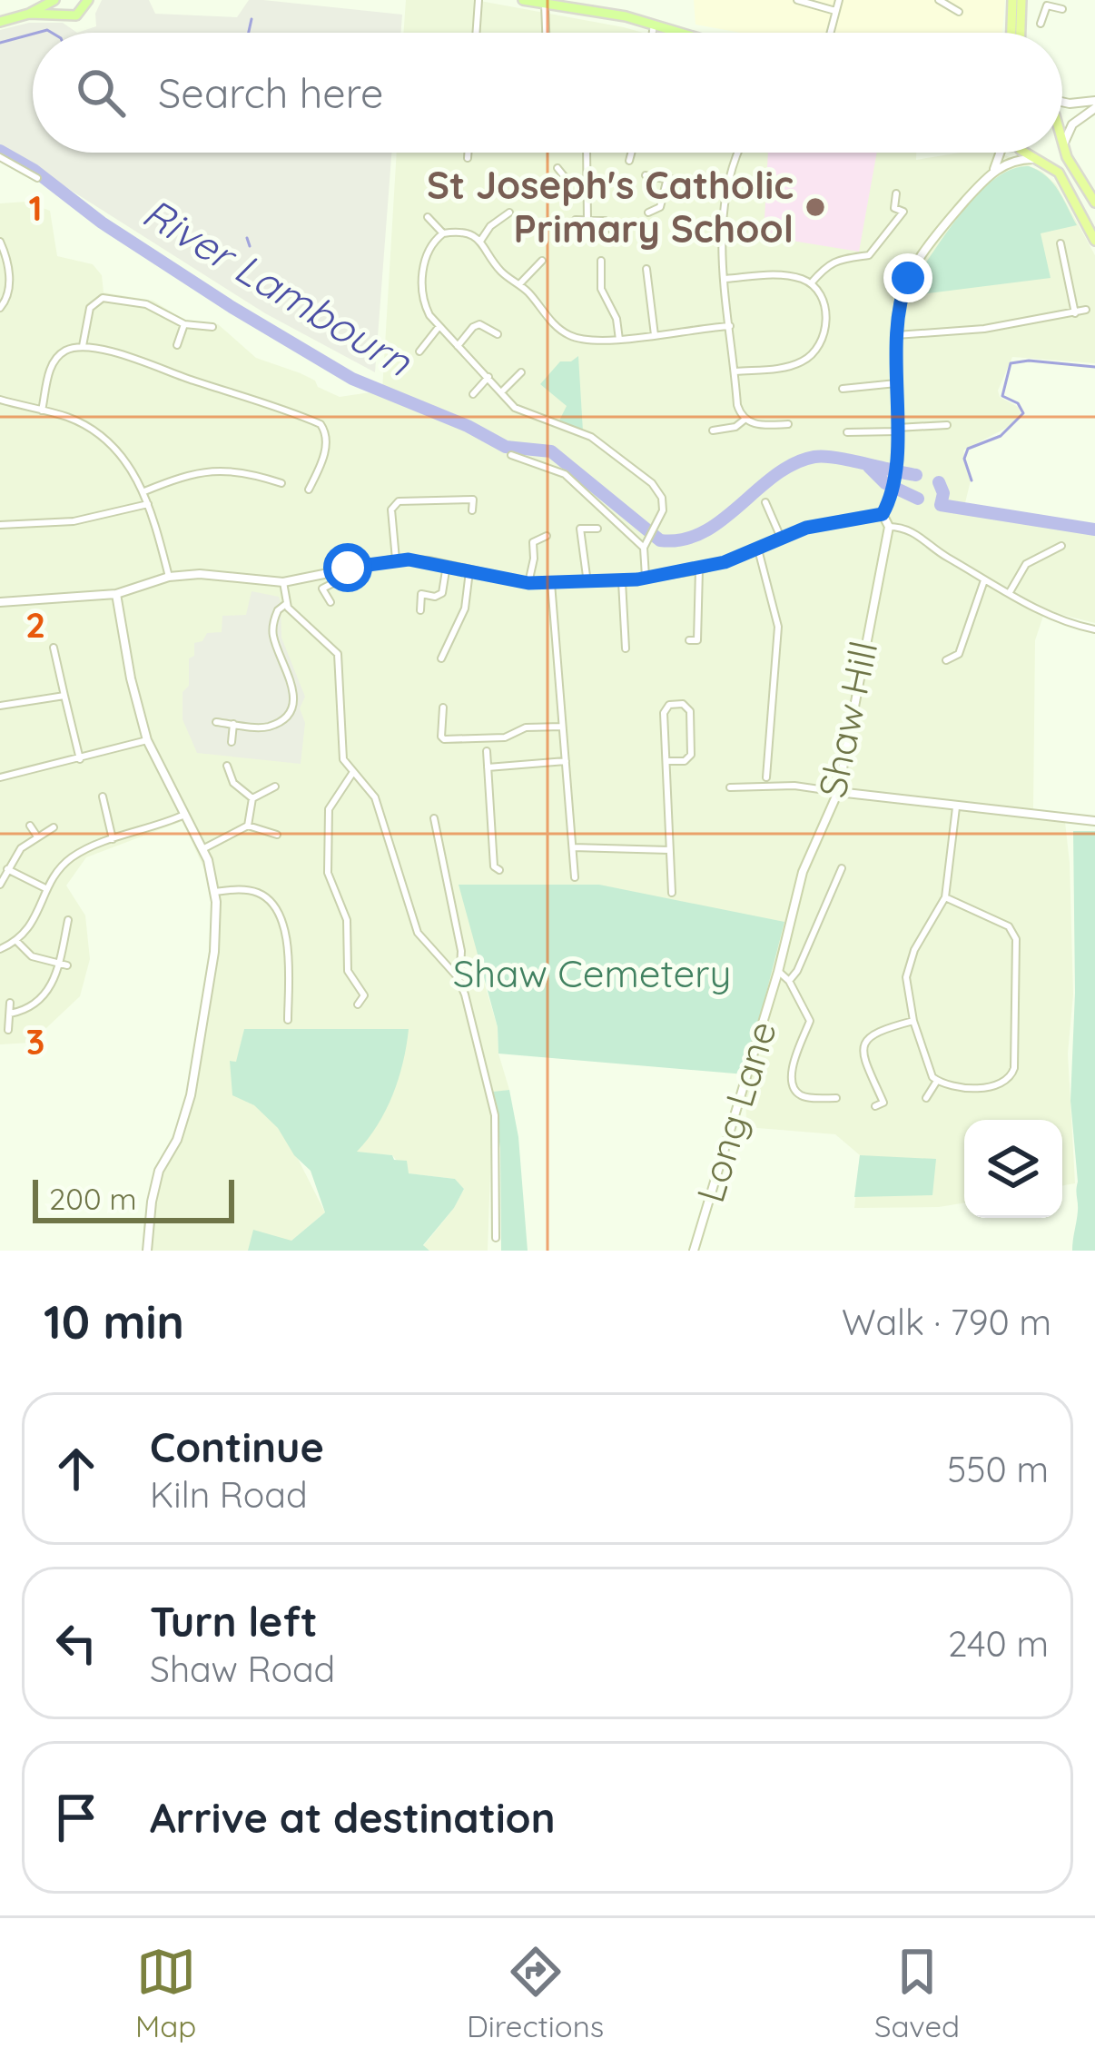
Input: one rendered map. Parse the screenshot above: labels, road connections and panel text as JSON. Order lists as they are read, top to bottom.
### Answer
{
  "streets": {
    "street": ["Shaw Hill", "Long Lane"]
  },
  "crossings": [
    ["Shaw Hill", "Long Lane"]
  ],
  "water": ["River Lambourn"],
  "parks": ["Shaw Cemetery"],
  "places": ["St Joseph's Catholic Primary School"],
  "scale_bar": "200 m",
  "page": {
    "search": "Search here",
    "scale": "200 m",
    "heading": ["10 min", "Walk · 790 m"],
    "list": [
      ["Continue", "Kiln Road", "550 m"],
      ["Turn left", "Shaw Road", "240 m"],
      "Arrive at destination"
    ],
    "nav": ["Map", "Directions", "Saved"]
  },
  "grid": {
    "rows": ["1", "2", "3"]
  }
}
